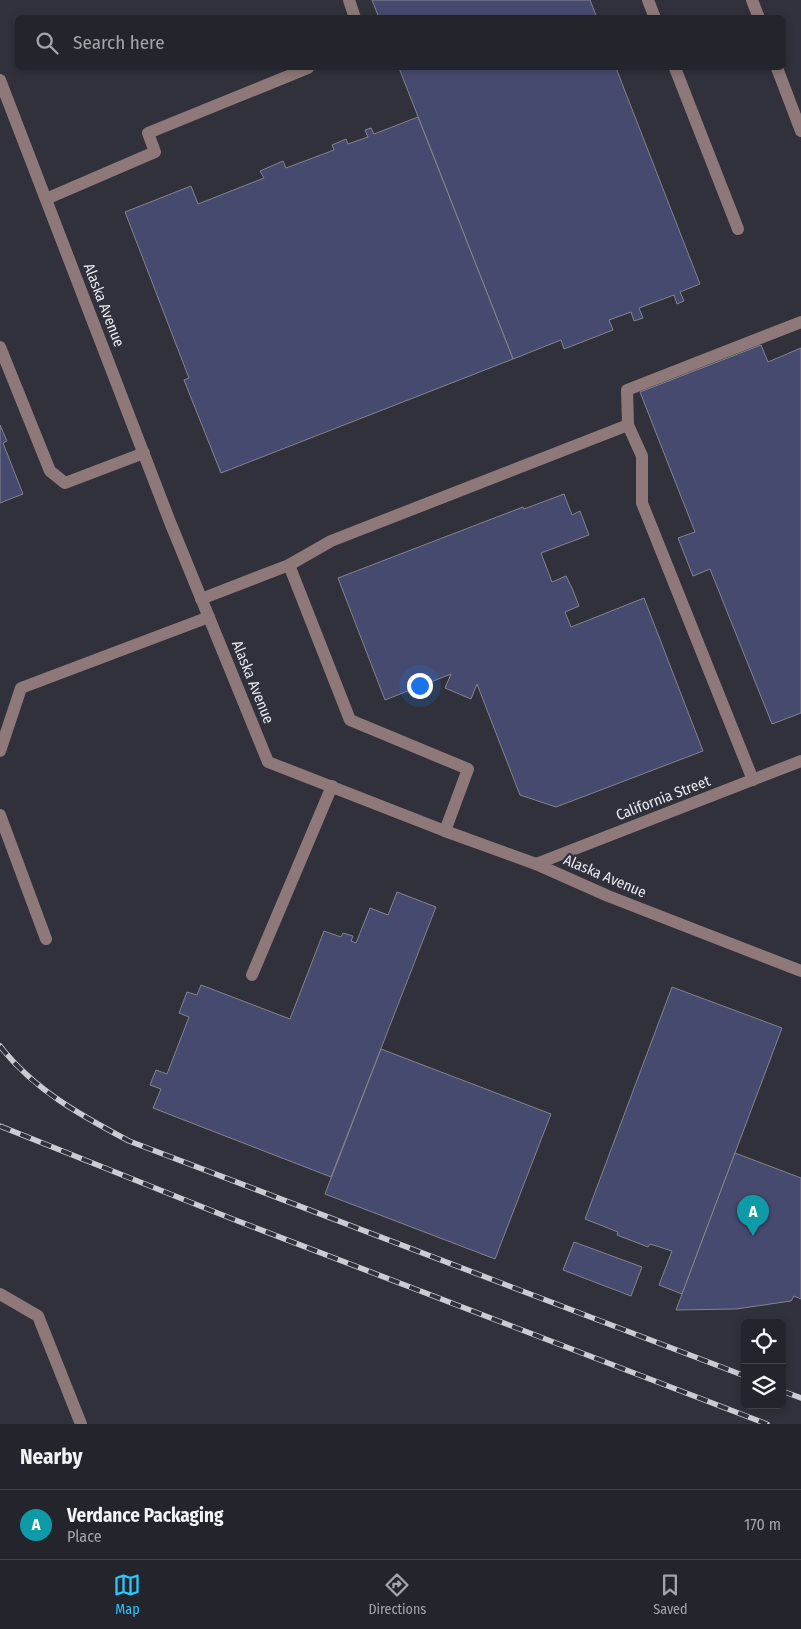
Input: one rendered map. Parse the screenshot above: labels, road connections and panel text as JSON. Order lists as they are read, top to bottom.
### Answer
{
  "streets": {
    "street": ["Alaska Avenue", "California Street"]
  },
  "crossings": [
    ["Alaska Avenue", "California Street"]
  ],
  "page": {
    "search": "Search here",
    "pins": "A",
    "heading": "Nearby",
    "list": [
      {
        "mark": "A",
        "name": "Verdance Packaging",
        "note": "Place",
        "value": "170 m"
      }
    ],
    "nav": ["Map", "Directions", "Saved"]
  }
}
